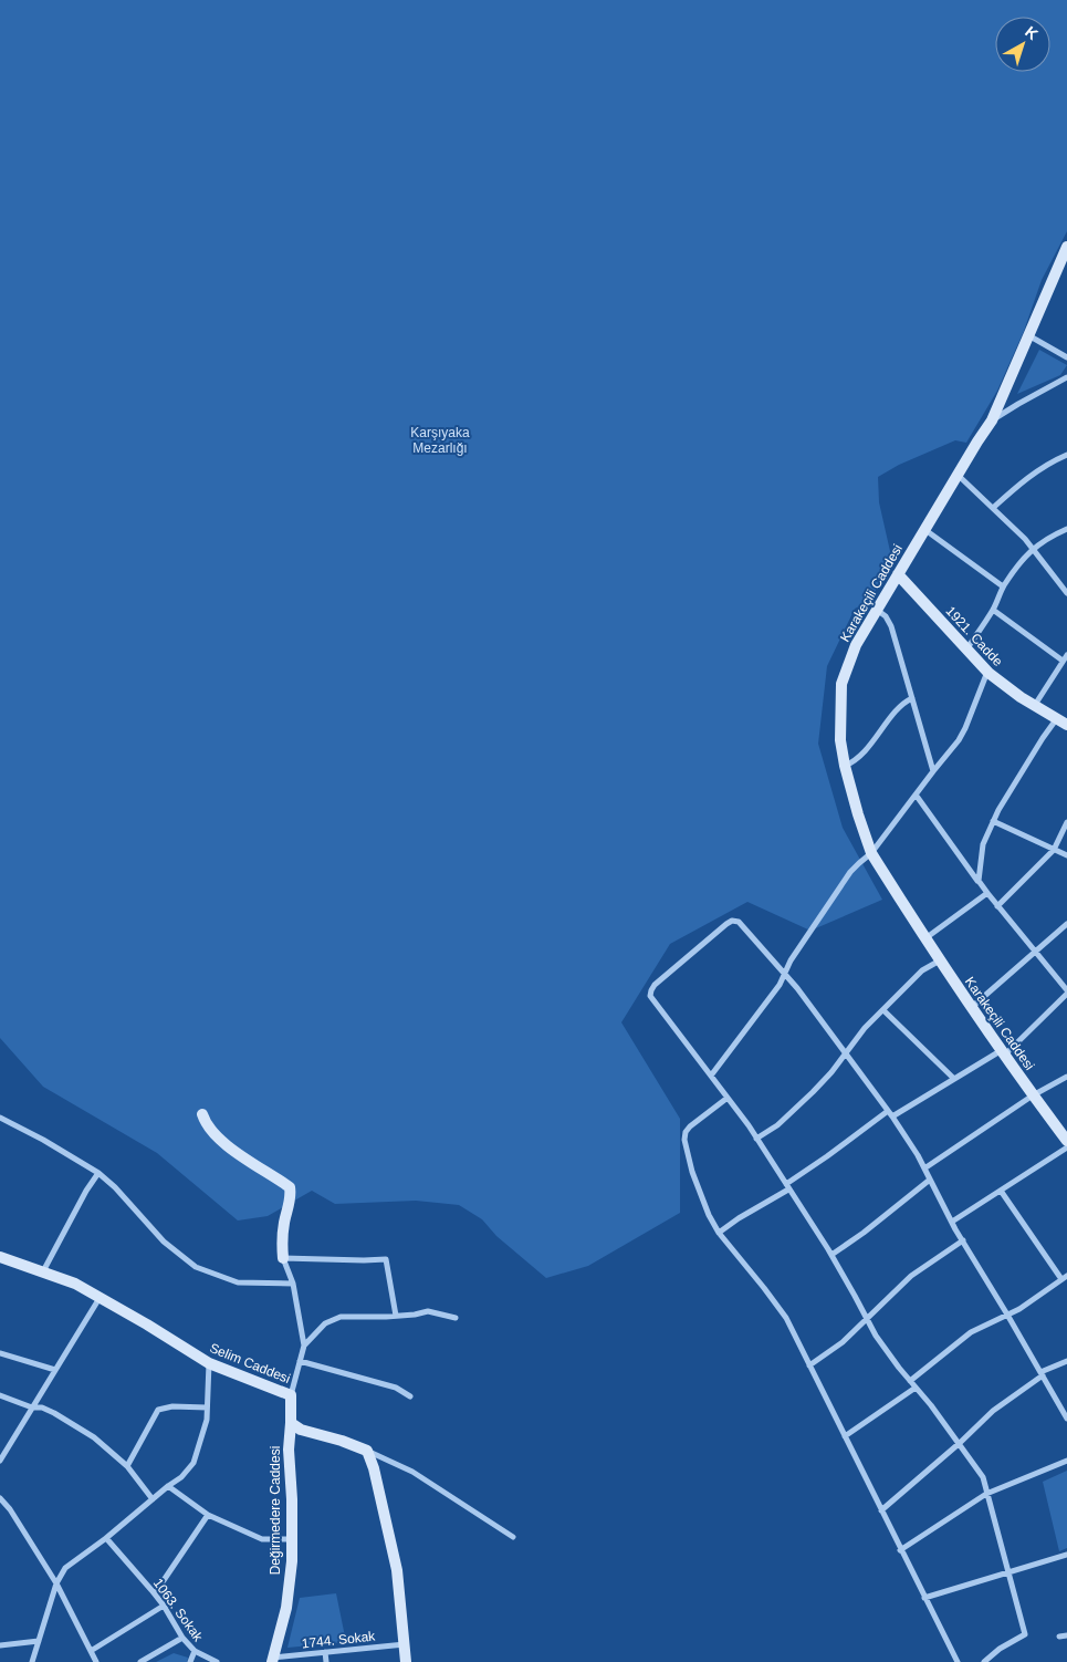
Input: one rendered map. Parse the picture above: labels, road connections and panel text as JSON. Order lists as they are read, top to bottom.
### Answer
{
  "streets": {
    "main road": [
      "Karakeçili Caddesi",
      "1921. Cadde",
      "Selim Caddesi",
      "Değirmedere Caddesi"
    ],
    "street": ["1063. Sokak", "1744. Sokak"]
  },
  "crossings": [
    ["Karakeçili Caddesi", "1921. Cadde"],
    ["Selim Caddesi", "Değirmedere Caddesi"],
    ["Değirmedere Caddesi", "1744. Sokak"]
  ],
  "parks": ["Karşıyaka Mezarlığı"],
  "north": "top right"
}
